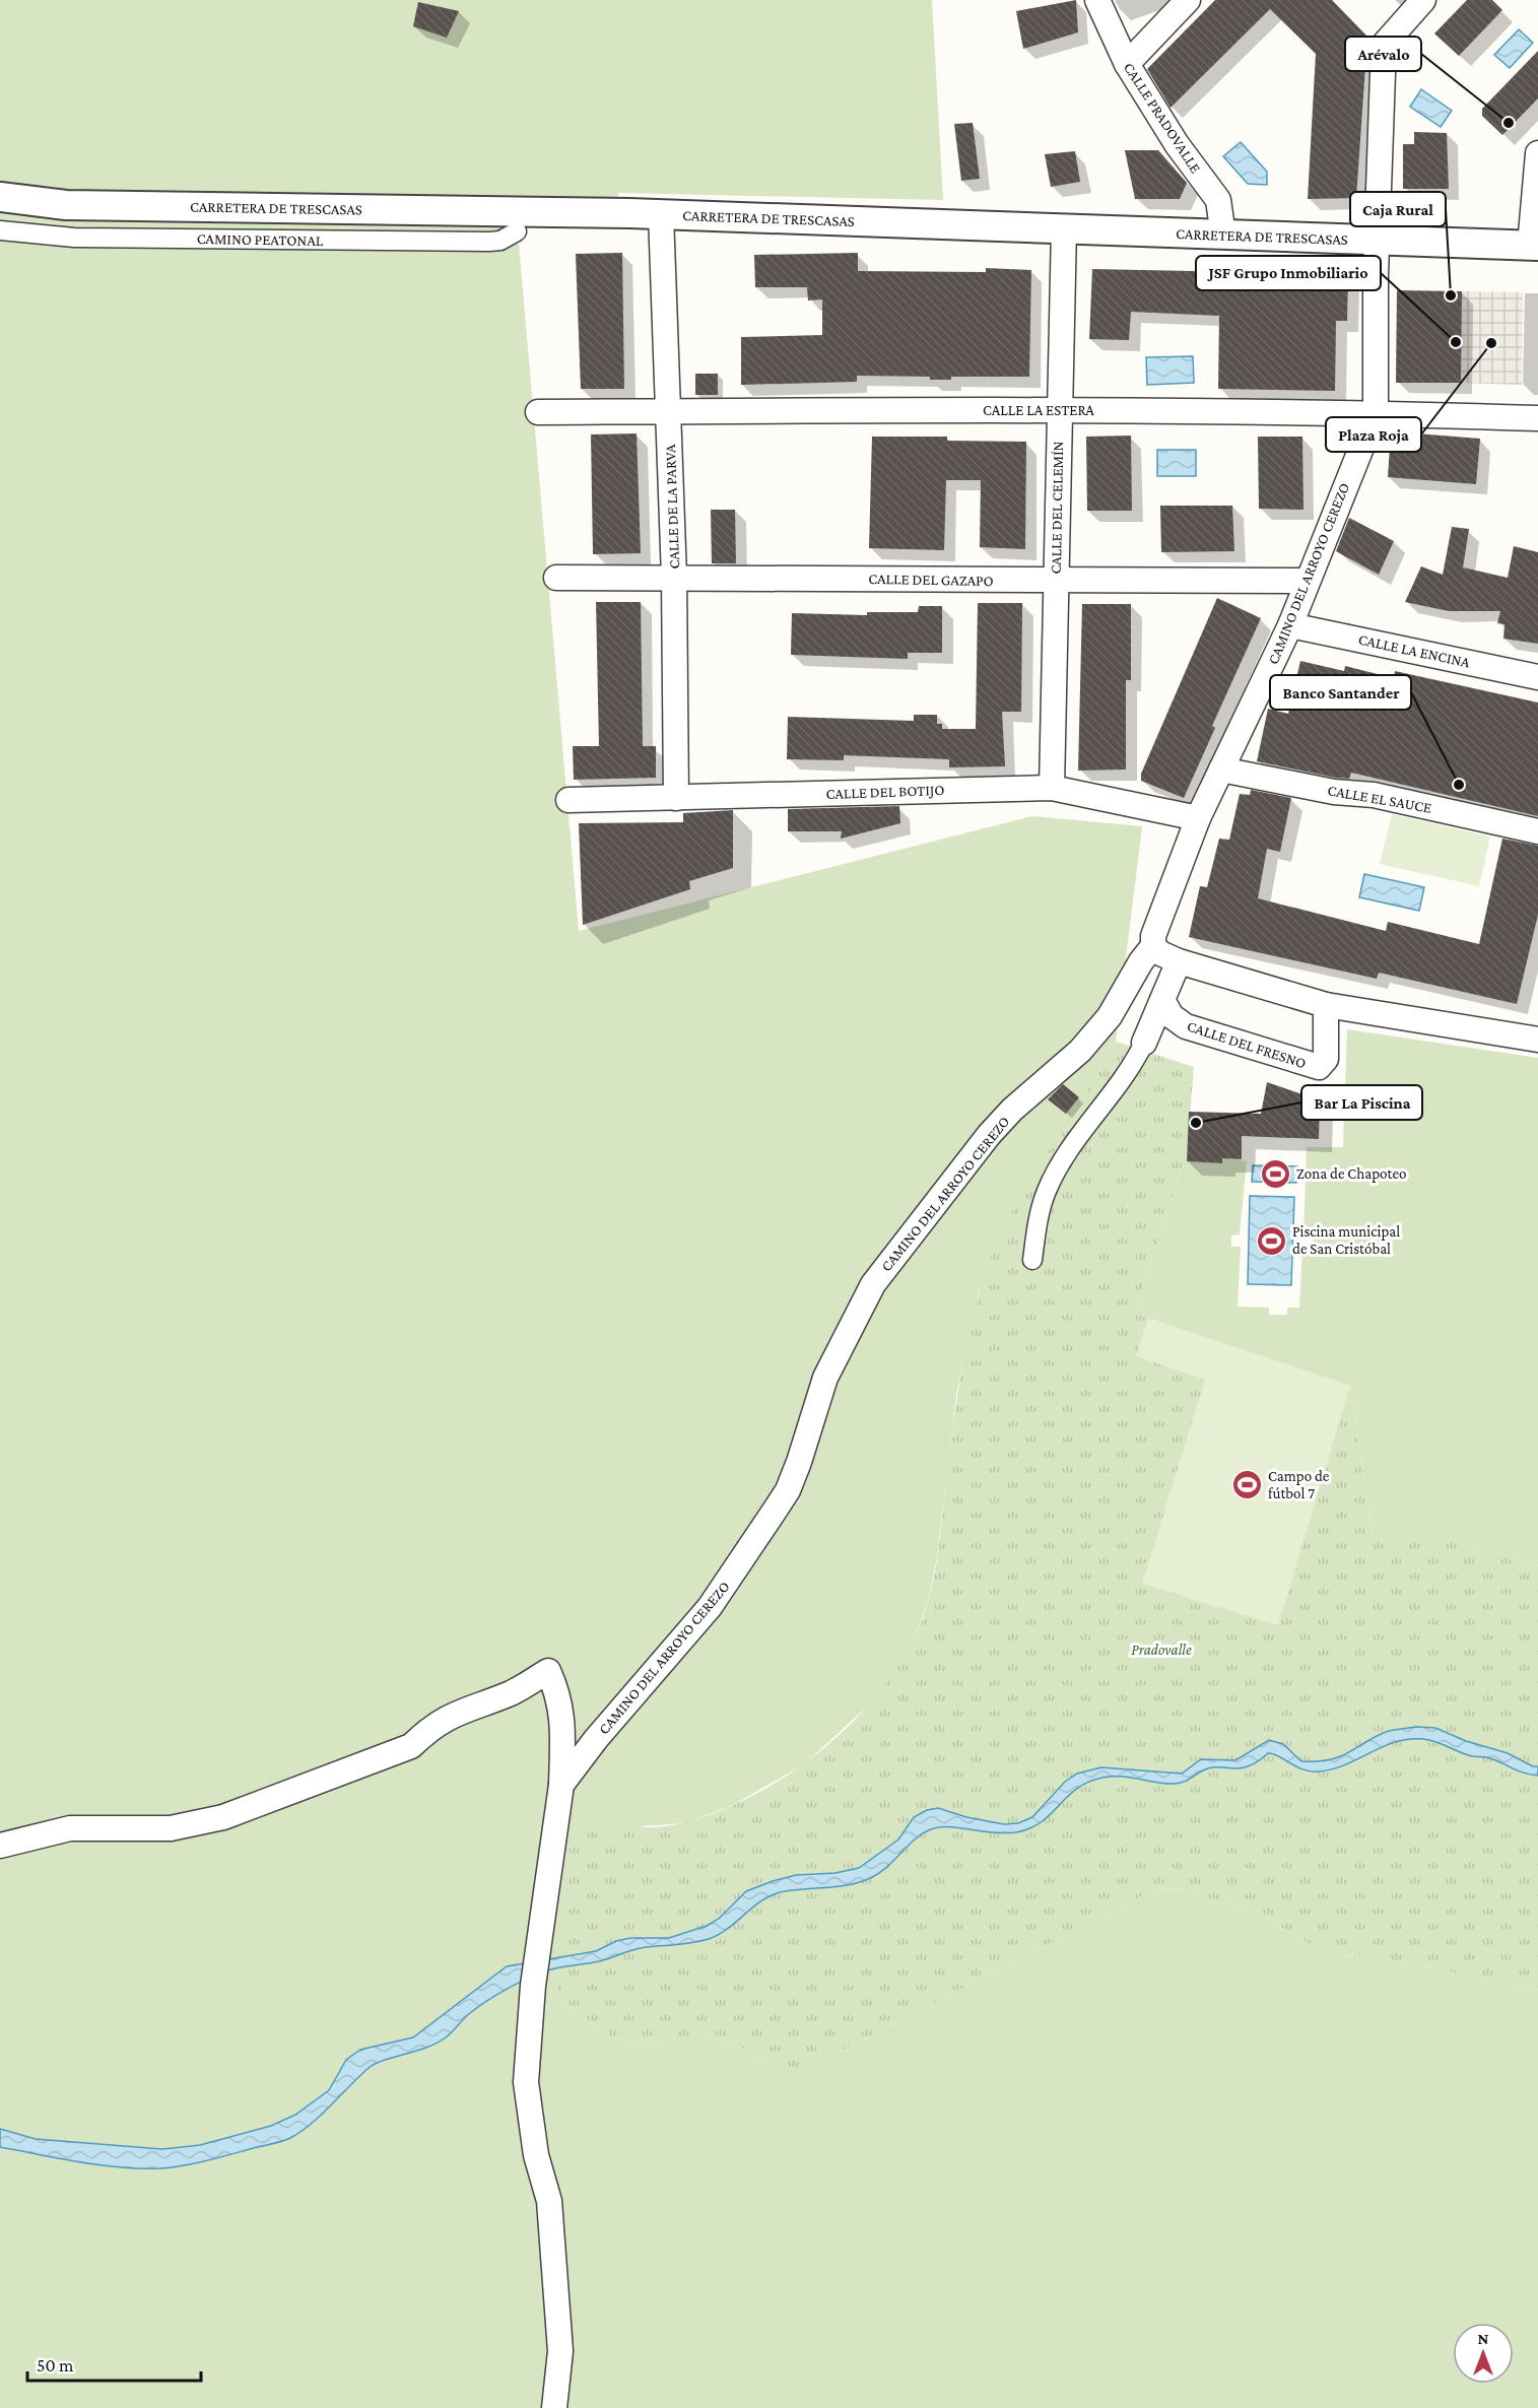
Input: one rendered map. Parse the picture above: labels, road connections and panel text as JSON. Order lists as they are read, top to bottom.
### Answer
{
  "streets": {
    "street": [
      "CALLE PRADOVALLE",
      "CARRETERA DE TRESCASAS",
      "CAMINO PEATONAL",
      "CALLE LA ESTERA",
      "CALLE DE LA PARVA",
      "CALLE DEL CELEMÍN",
      "CAMINO DEL ARROYO CEREZO",
      "CALLE DEL GAZAPO",
      "CALLE LA ENCINA",
      "CALLE DEL BOTIJO",
      "CALLE EL SAUCE",
      "CALLE DEL FRESNO"
    ]
  },
  "crossings": [
    ["CALLE PRADOVALLE", "CARRETERA DE TRESCASAS"],
    ["CARRETERA DE TRESCASAS", "CALLE DE LA PARVA"],
    ["CARRETERA DE TRESCASAS", "CALLE DEL CELEMÍN"],
    ["CARRETERA DE TRESCASAS", "CAMINO DEL ARROYO CEREZO"],
    ["CALLE LA ESTERA", "CALLE DE LA PARVA"],
    ["CALLE LA ESTERA", "CALLE DEL CELEMÍN"],
    ["CALLE LA ESTERA", "CAMINO DEL ARROYO CEREZO"],
    ["CALLE DE LA PARVA", "CALLE DEL GAZAPO"],
    ["CALLE DE LA PARVA", "CALLE DEL BOTIJO"],
    ["CALLE DEL CELEMÍN", "CALLE DEL GAZAPO"],
    ["CALLE DEL CELEMÍN", "CALLE DEL BOTIJO"],
    ["CAMINO DEL ARROYO CEREZO", "CALLE DEL GAZAPO"],
    ["CAMINO DEL ARROYO CEREZO", "CALLE LA ENCINA"],
    ["CAMINO DEL ARROYO CEREZO", "CALLE DEL BOTIJO"],
    ["CAMINO DEL ARROYO CEREZO", "CALLE EL SAUCE"]
  ],
  "parks": ["Pradovalle"],
  "places": {
    "other": [
      "Arévalo",
      "Caja Rural",
      "JSF Grupo Inmobiliario",
      "Plaza Roja",
      "Banco Santander",
      "Bar La Piscina"
    ],
    "sports": ["Zona de Chapoteo", "Piscina municipal de San Cristóbal", "Campo de fútbol 7"]
  },
  "scale_bar": "50 m",
  "north": "top"
}
